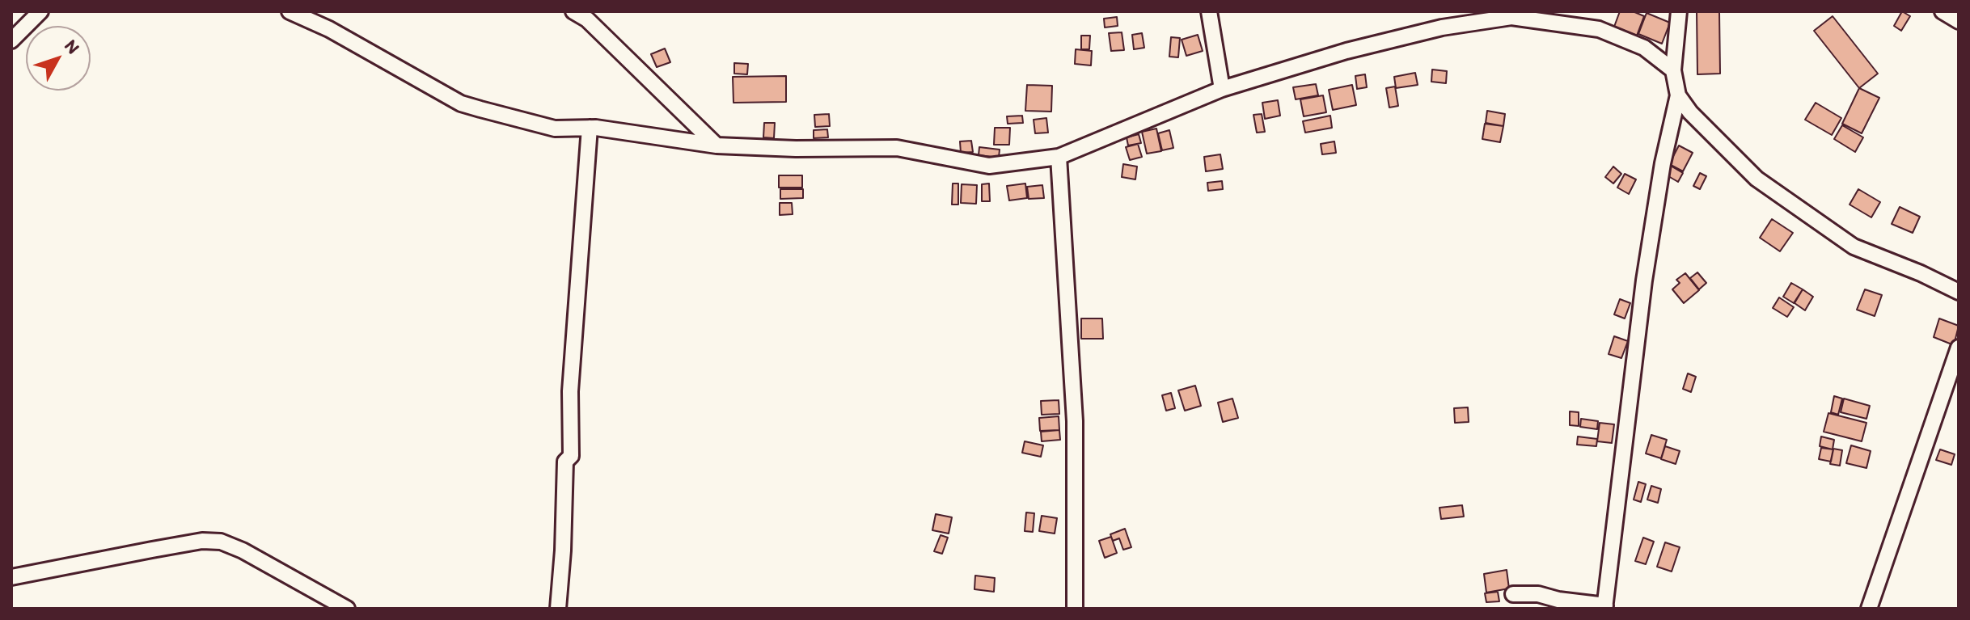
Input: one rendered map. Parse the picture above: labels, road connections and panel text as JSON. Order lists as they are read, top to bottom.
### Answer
{
  "north": "top right"
}
